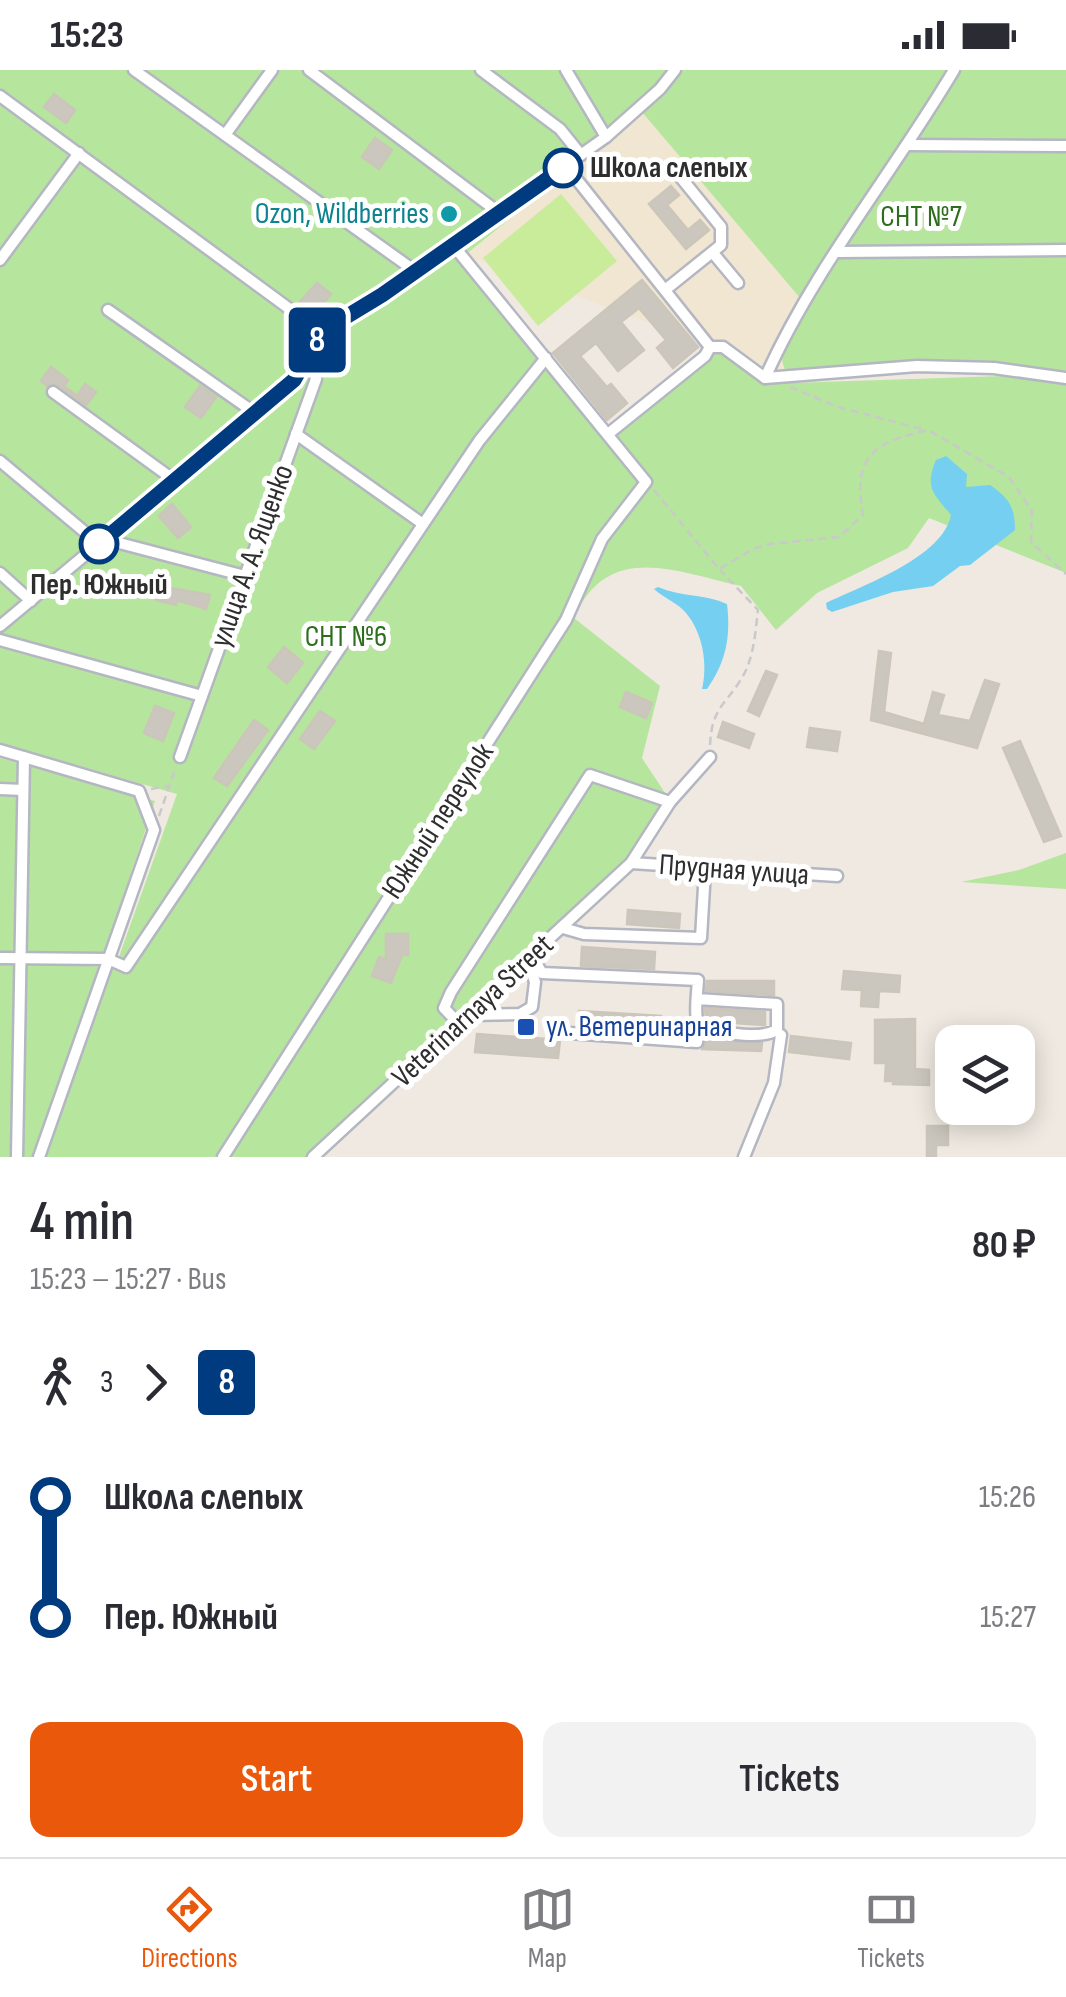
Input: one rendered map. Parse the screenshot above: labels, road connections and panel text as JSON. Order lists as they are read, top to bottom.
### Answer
{
  "streets": {
    "street": [
      "улица А. А. Ященко",
      "Южный переулок",
      "Прудная улица",
      "Veterinarnaya Street"
    ]
  },
  "crossings": [
    ["Прудная улица", "Veterinarnaya Street"]
  ],
  "parks": ["СНТ №7", "СНТ №6"],
  "places": {
    "other": ["Школа слепых", "Ozon, Wildberries", "Пер. Южный"],
    "transit": ["ул. Ветеринарная"]
  },
  "lines": ["bus line 8"],
  "page": {
    "status": "15:23",
    "on_map": "8",
    "heading": ["4 min", "15:23 – 15:27 · Bus", "80 ₽"],
    "legs": ["3", "8"],
    "list": [
      {
        "name": "Школа слепых",
        "value": "15:26"
      },
      {
        "name": "Пер. Южный",
        "value": "15:27"
      }
    ],
    "buttons": ["Start", "Tickets"],
    "tabs": ["Directions", "Map", "Tickets"]
  }
}
